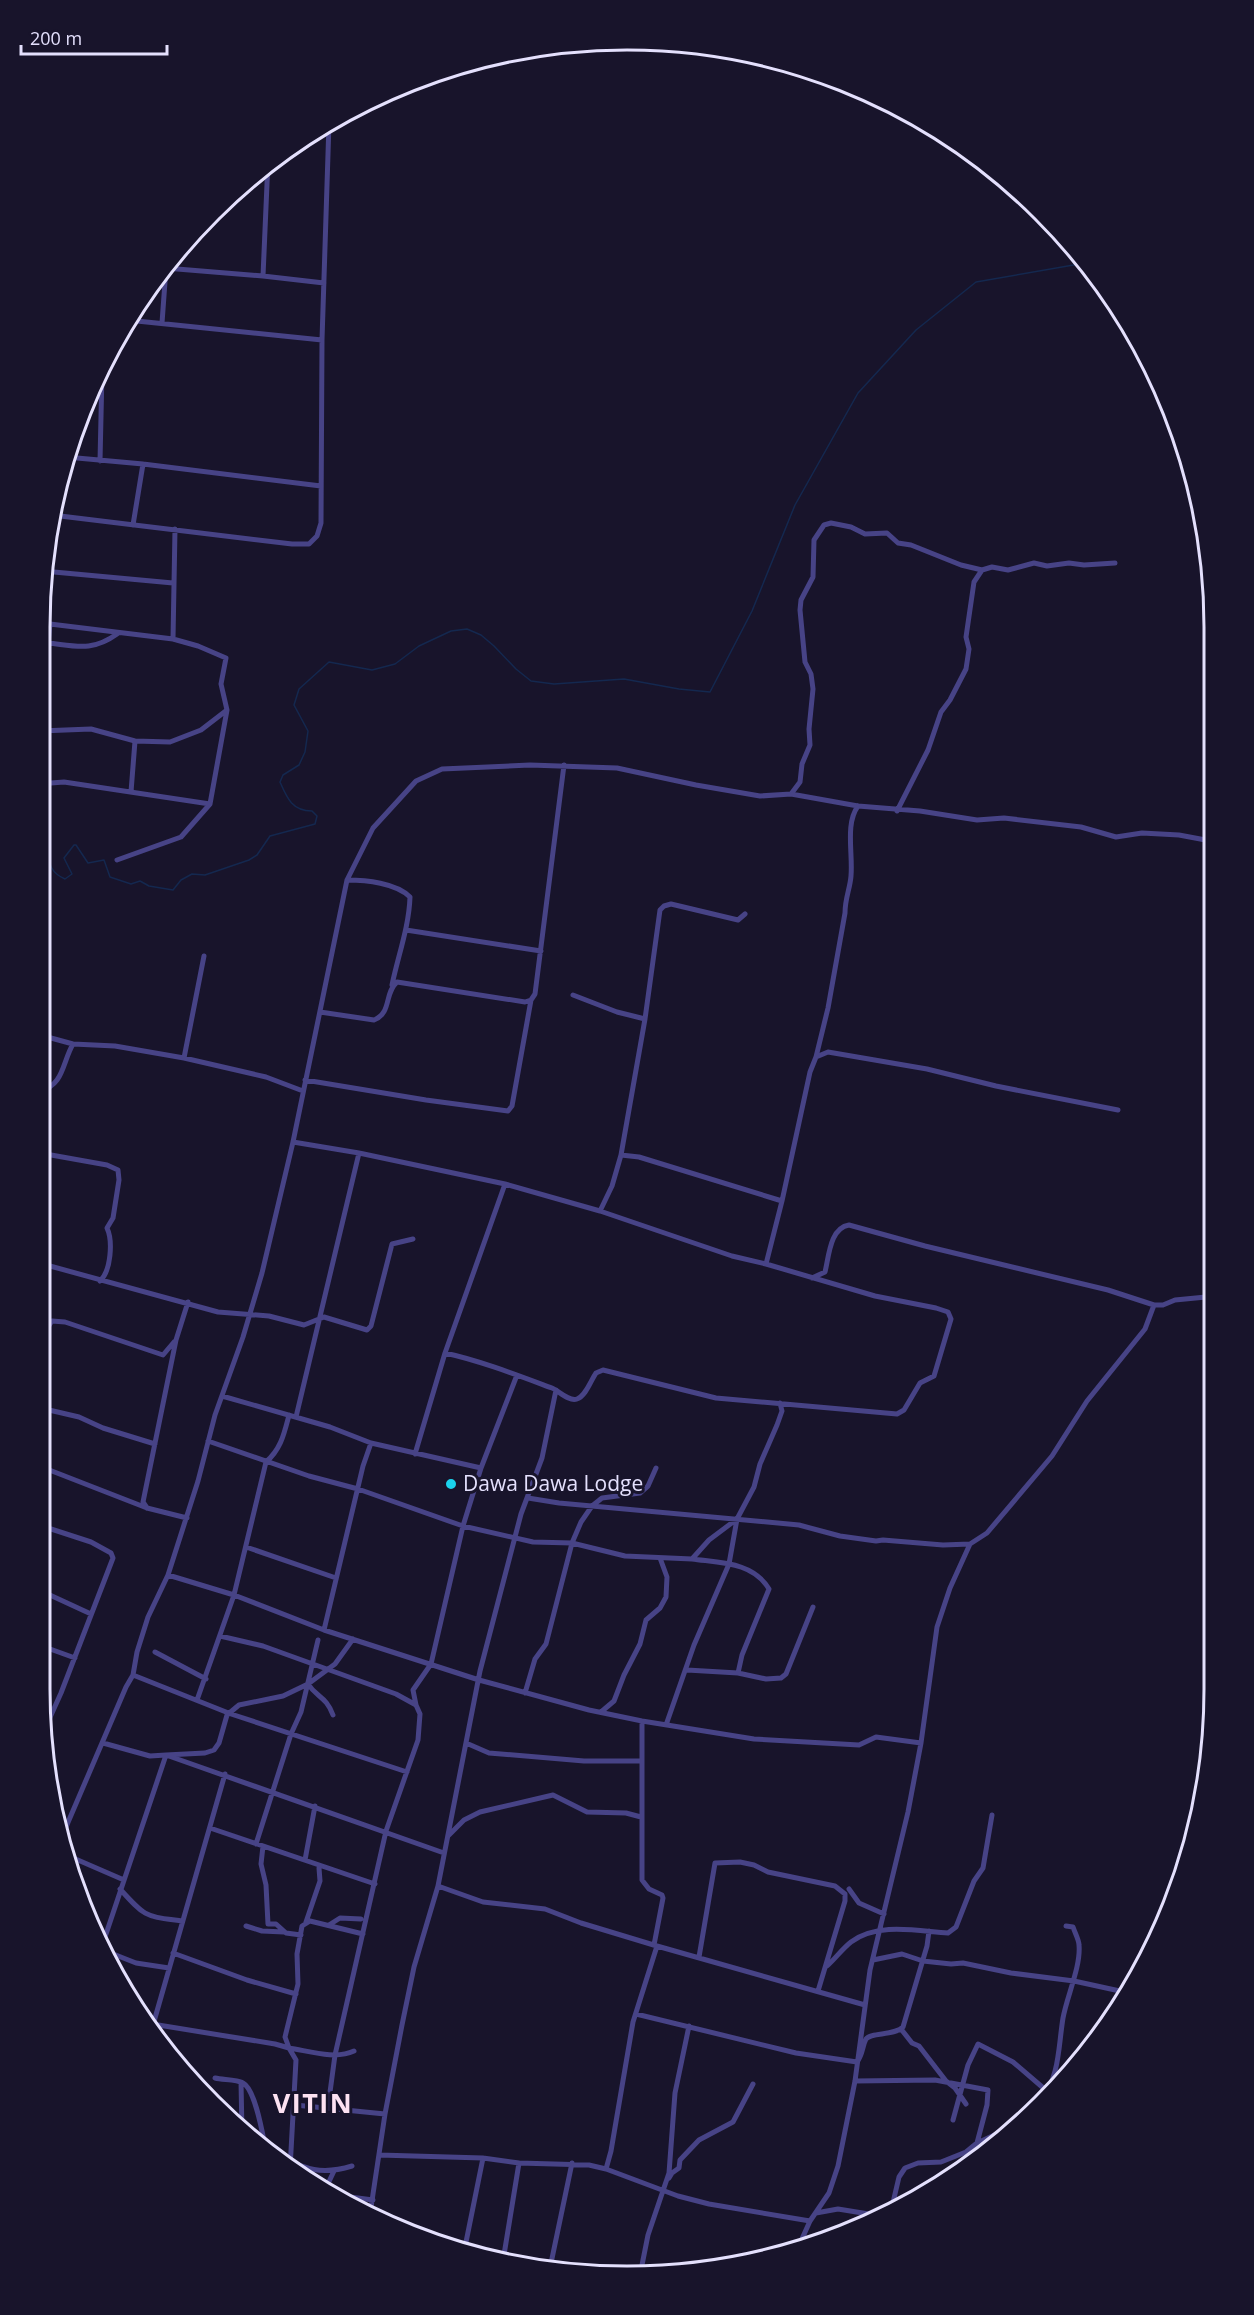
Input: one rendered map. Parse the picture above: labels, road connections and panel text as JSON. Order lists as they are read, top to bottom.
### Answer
{
  "districts": ["VITIN"],
  "places": ["Dawa Dawa Lodge"],
  "scale_bar": "200 m"
}
